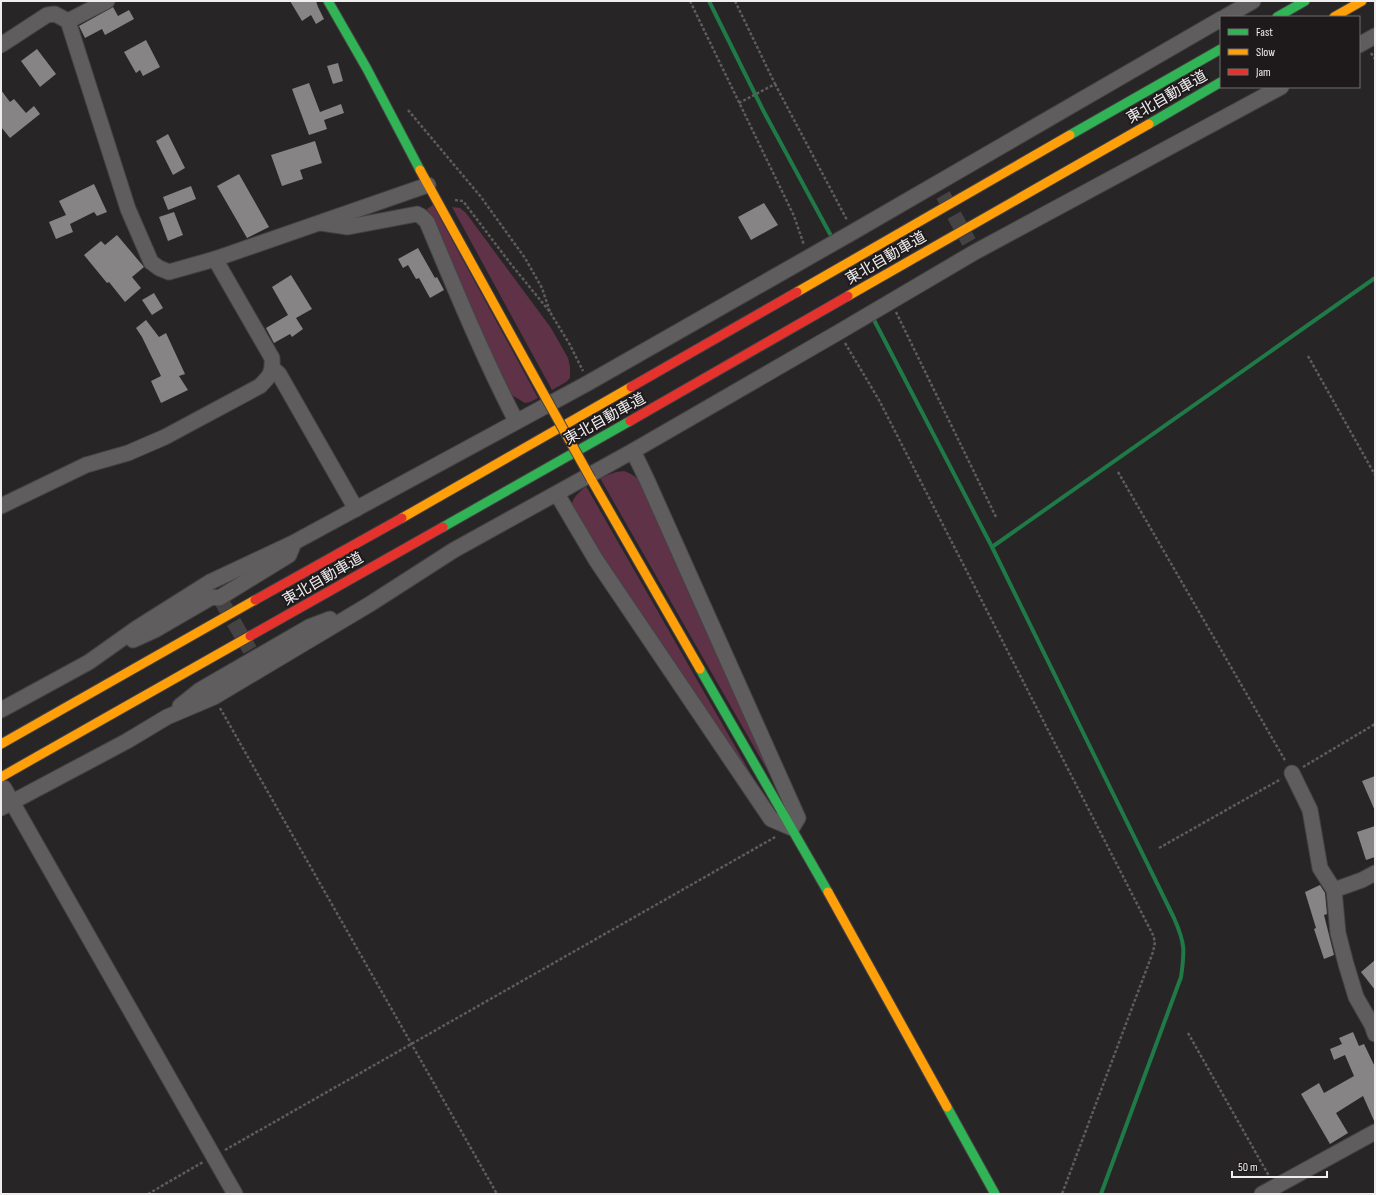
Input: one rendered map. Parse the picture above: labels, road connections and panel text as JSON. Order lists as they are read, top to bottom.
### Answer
{
  "streets": {
    "main road": ["東北自動車道"]
  },
  "legend": ["Fast", "Slow", "Jam"],
  "scale_bar": "50 m"
}
